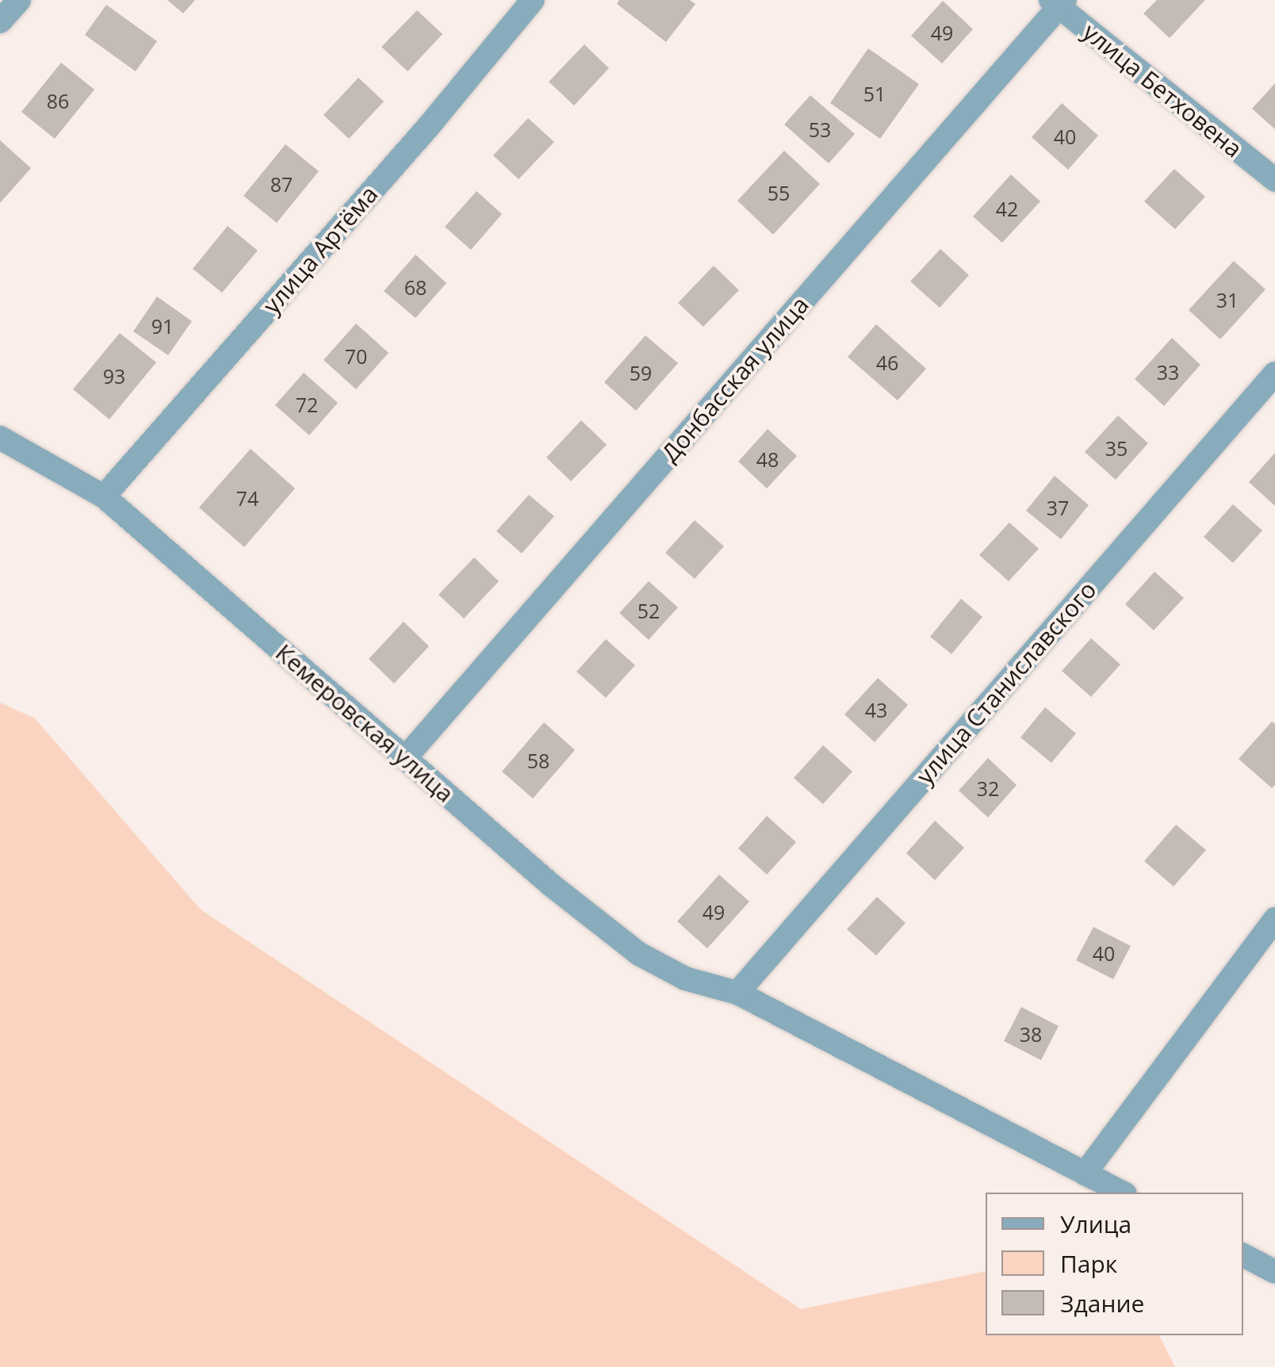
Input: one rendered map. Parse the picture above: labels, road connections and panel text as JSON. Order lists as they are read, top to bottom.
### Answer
{
  "streets": {
    "street": [
      "улица Бетховена",
      "улица Артёма",
      "Донбасская улица",
      "улица Станиславского",
      "Кемеровская улица"
    ]
  },
  "crossings": [
    ["улица Бетховена", "Донбасская улица"],
    ["улица Артёма", "Кемеровская улица"],
    ["Донбасская улица", "Кемеровская улица"],
    ["улица Станиславского", "Кемеровская улица"]
  ],
  "house_numbers": [
    "49",
    "51",
    "86",
    "53",
    "40",
    "87",
    "55",
    "42",
    "68",
    "31",
    "91",
    "70",
    "46",
    "33",
    "59",
    "93",
    "72",
    "35",
    "48",
    "74",
    "37",
    "52",
    "43",
    "58",
    "32",
    "49",
    "40",
    "38"
  ],
  "legend": ["Улица", "Парк", "Здание"]
}
